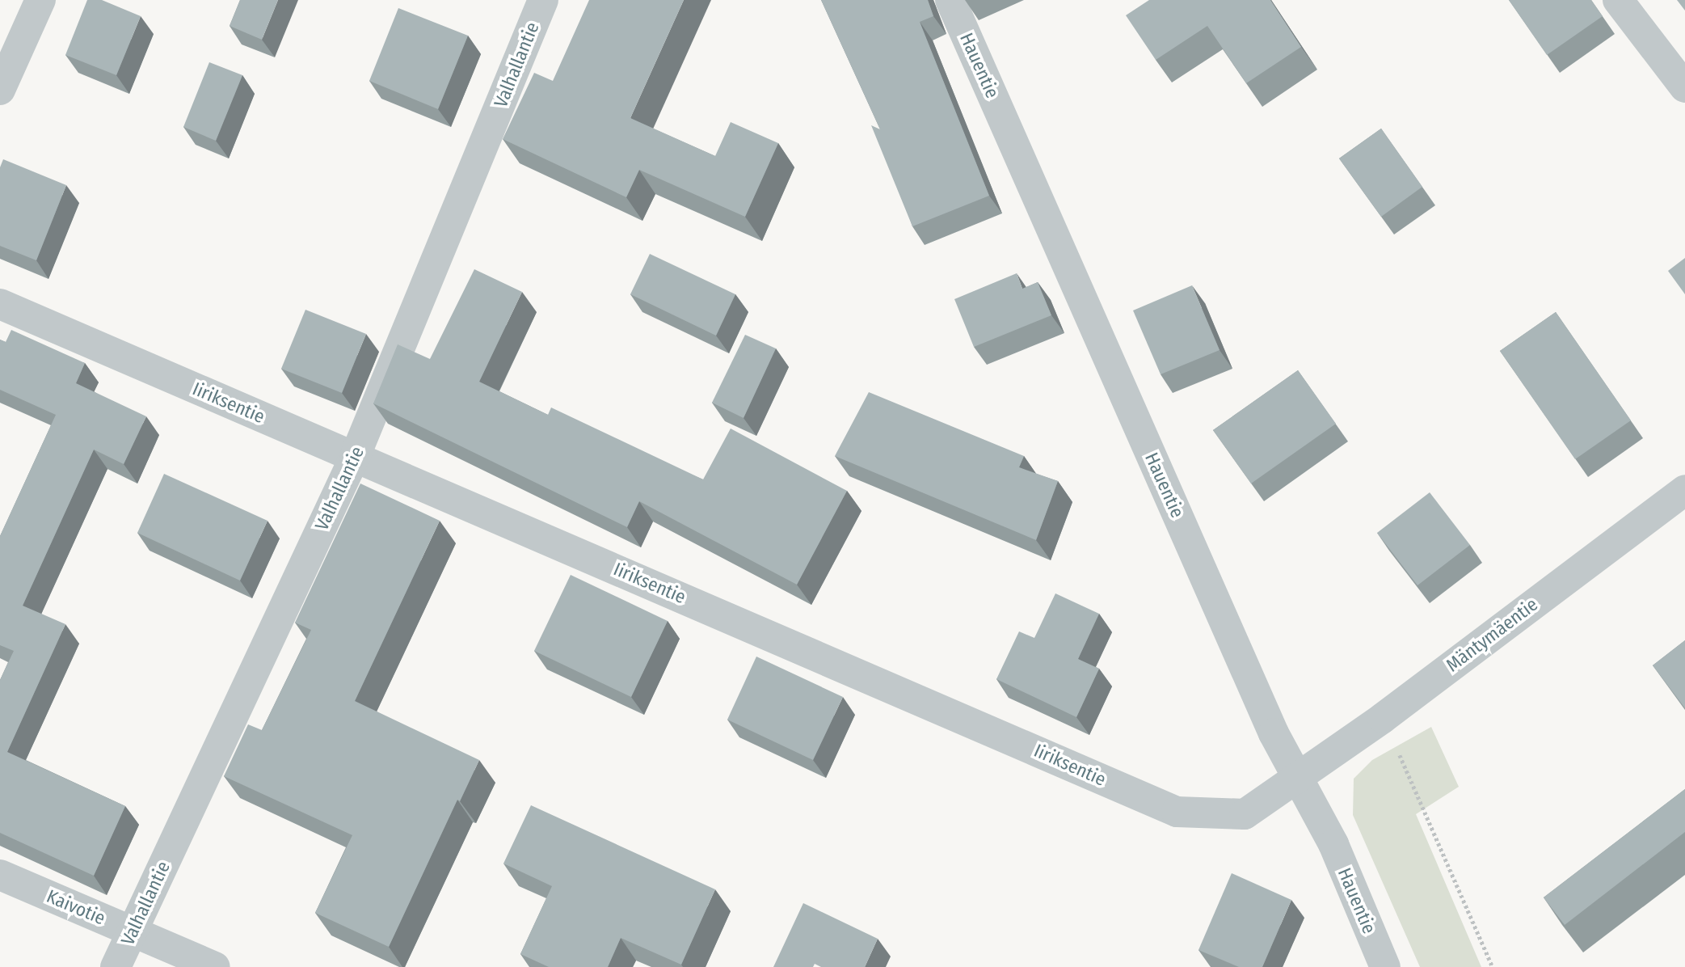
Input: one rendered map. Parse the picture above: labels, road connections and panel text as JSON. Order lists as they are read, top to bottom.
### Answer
{
  "streets": {
    "street": [
      "Valhallantie",
      "Hauentie",
      "Iiriksentie",
      "Mäntymäentie",
      "Kaivotie"
    ]
  },
  "crossings": [
    ["Valhallantie", "Iiriksentie"],
    ["Valhallantie", "Kaivotie"],
    ["Hauentie", "Iiriksentie"],
    ["Hauentie", "Mäntymäentie"],
    ["Iiriksentie", "Mäntymäentie"]
  ]
}
